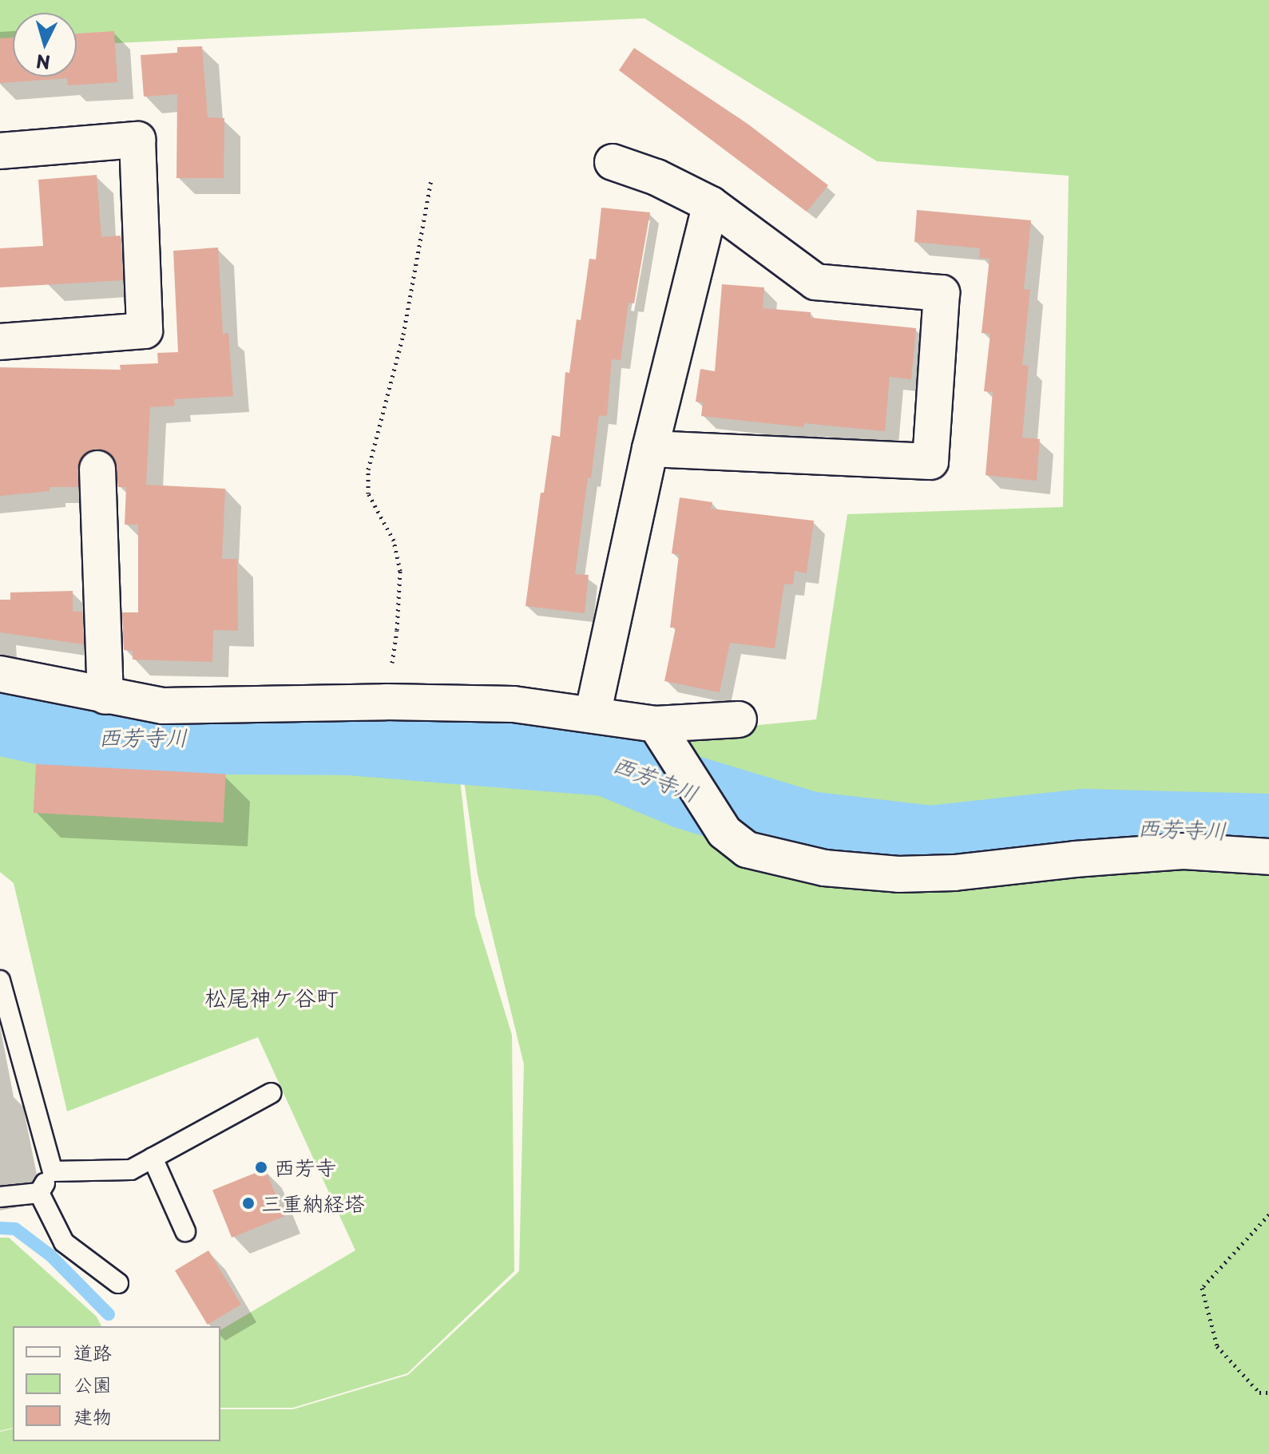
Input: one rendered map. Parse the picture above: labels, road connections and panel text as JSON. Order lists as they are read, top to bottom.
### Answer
{
  "districts": ["松尾神ケ谷町"],
  "water": ["西芳寺川"],
  "places": ["西芳寺", "三重納経塔"],
  "legend": ["道路", "公園", "建物"],
  "north": "bottom"
}
